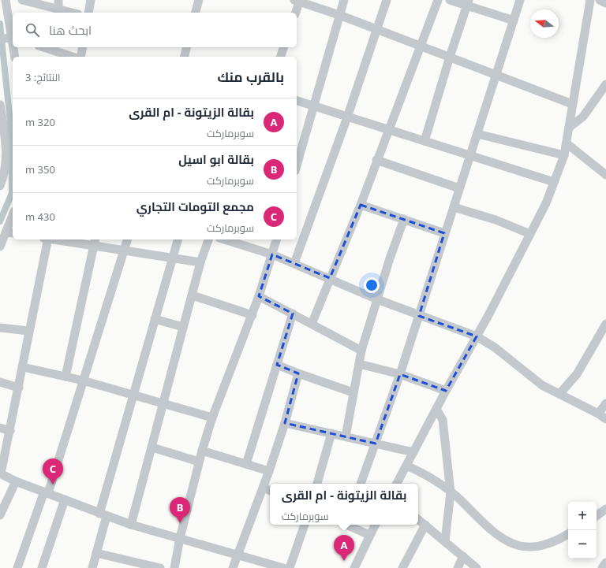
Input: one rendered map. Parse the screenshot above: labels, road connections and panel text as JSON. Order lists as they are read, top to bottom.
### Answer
{
  "north": "left",
  "page": {
    "search": "ابحث هنا",
    "heading": ["بالقرب منك", "النتائج: 3"],
    "list": [
      {
        "mark": "A",
        "name": "بقالة الزيتونة - ام القرى",
        "note": "سوبرماركت",
        "value": "320 m"
      },
      {
        "mark": "B",
        "name": "بقالة ابو اسيل",
        "note": "سوبرماركت",
        "value": "350 m"
      },
      {
        "mark": "C",
        "name": "مجمع التومات التجاري",
        "note": "سوبرماركت",
        "value": "430 m"
      }
    ],
    "pins": ["C", "B", "A"],
    "popup": ["بقالة الزيتونة - ام القرى", "سوبرماركت"],
    "map_buttons": ["+", "−"]
  }
}
